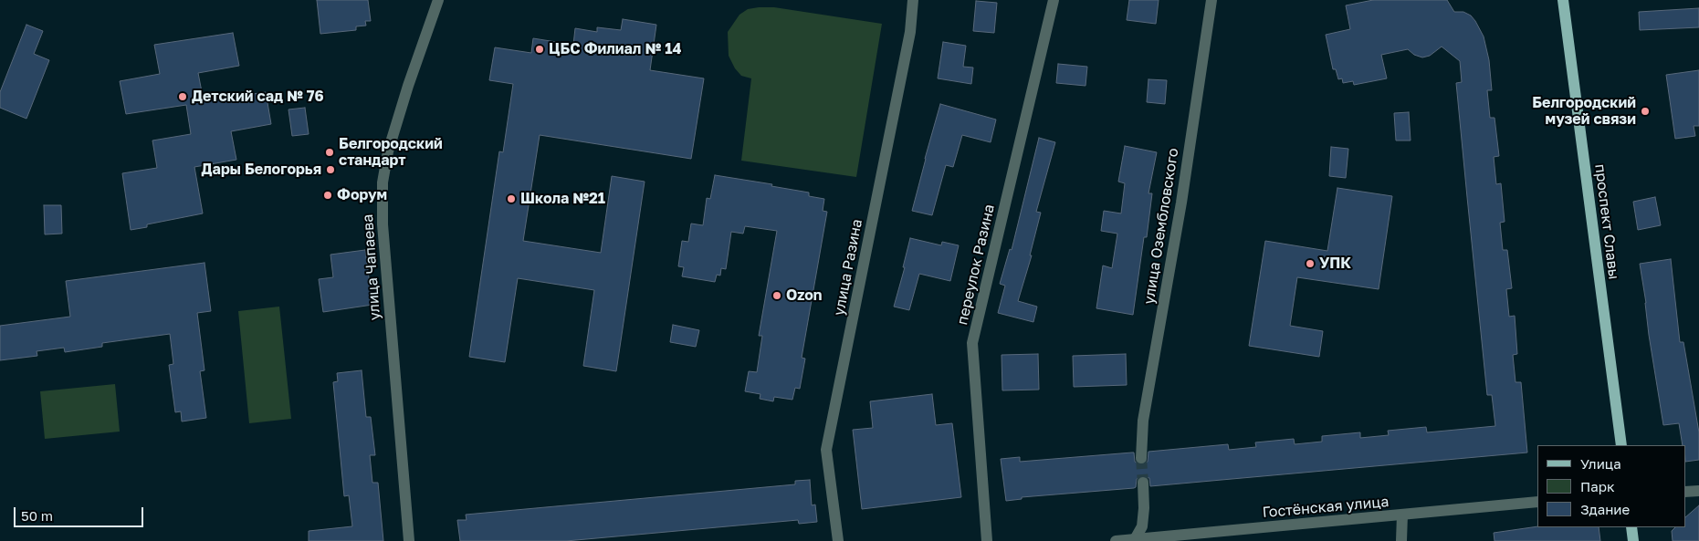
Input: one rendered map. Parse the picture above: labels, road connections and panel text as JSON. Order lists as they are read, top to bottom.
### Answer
{
  "streets": {
    "main road": ["проспект Славы"],
    "street": [
      "улица Озембловского",
      "переулок Разина",
      "улица Чапаева",
      "улица Разина",
      "Гостёнская улица"
    ]
  },
  "places": [
    "ЦБС Филиал № 14",
    "Детский сад № 76",
    "Белгородский музей связи",
    "Белгородский стандарт",
    "Дары Белогорья",
    "Форум",
    "Школа №21",
    "УПК",
    "Ozon"
  ],
  "legend": ["Улица", "Парк", "Здание"],
  "scale_bar": "50 m"
}
